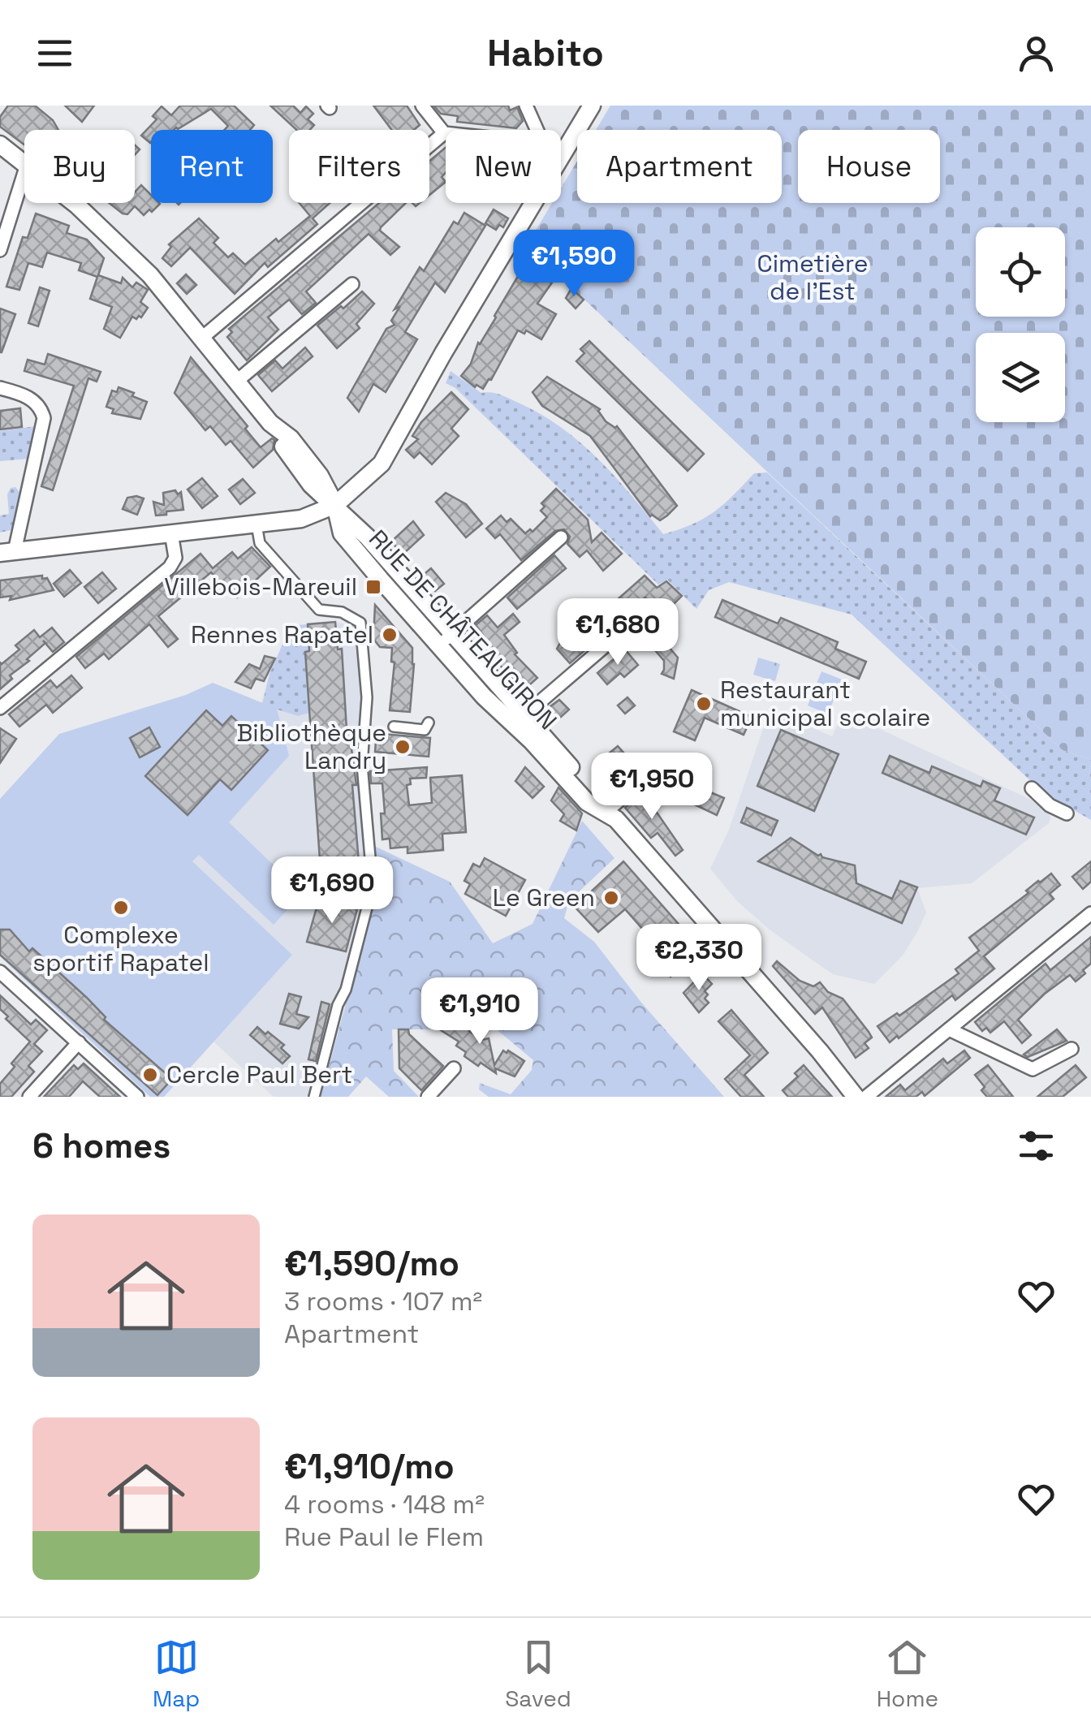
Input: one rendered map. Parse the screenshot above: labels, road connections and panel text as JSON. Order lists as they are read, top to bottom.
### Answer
{
  "streets": {
    "main road": ["RUE DE CHÂTEAUGIRON"]
  },
  "parks": ["Cimetière de l'Est"],
  "places": {
    "transit": ["Villebois-Mareuil"],
    "other": [
      "Rennes Rapatel",
      "Restaurant municipal scolaire",
      "Bibliothèque Landry",
      "Le Green",
      "Complexe sportif Rapatel",
      "Cercle Paul Bert"
    ]
  },
  "page": {
    "header": "Habito",
    "chip": [
      "Buy",
      "Rent",
      "Filters",
      "New",
      "Apartment",
      "House"
    ],
    "price": [
      "€1,590",
      "€1,680",
      "€1,950",
      "€1,690",
      "€2,330",
      "€1,910"
    ],
    "heading": "6 homes",
    "list": [
      {
        "name": "€1,590/mo",
        "note": "3 rooms · 107 m² · Apartment"
      },
      {
        "name": "€1,910/mo",
        "note": "4 rooms · 148 m² · Rue Paul le Flem"
      }
    ],
    "tabs": ["Map", "Saved", "Home"]
  }
}
